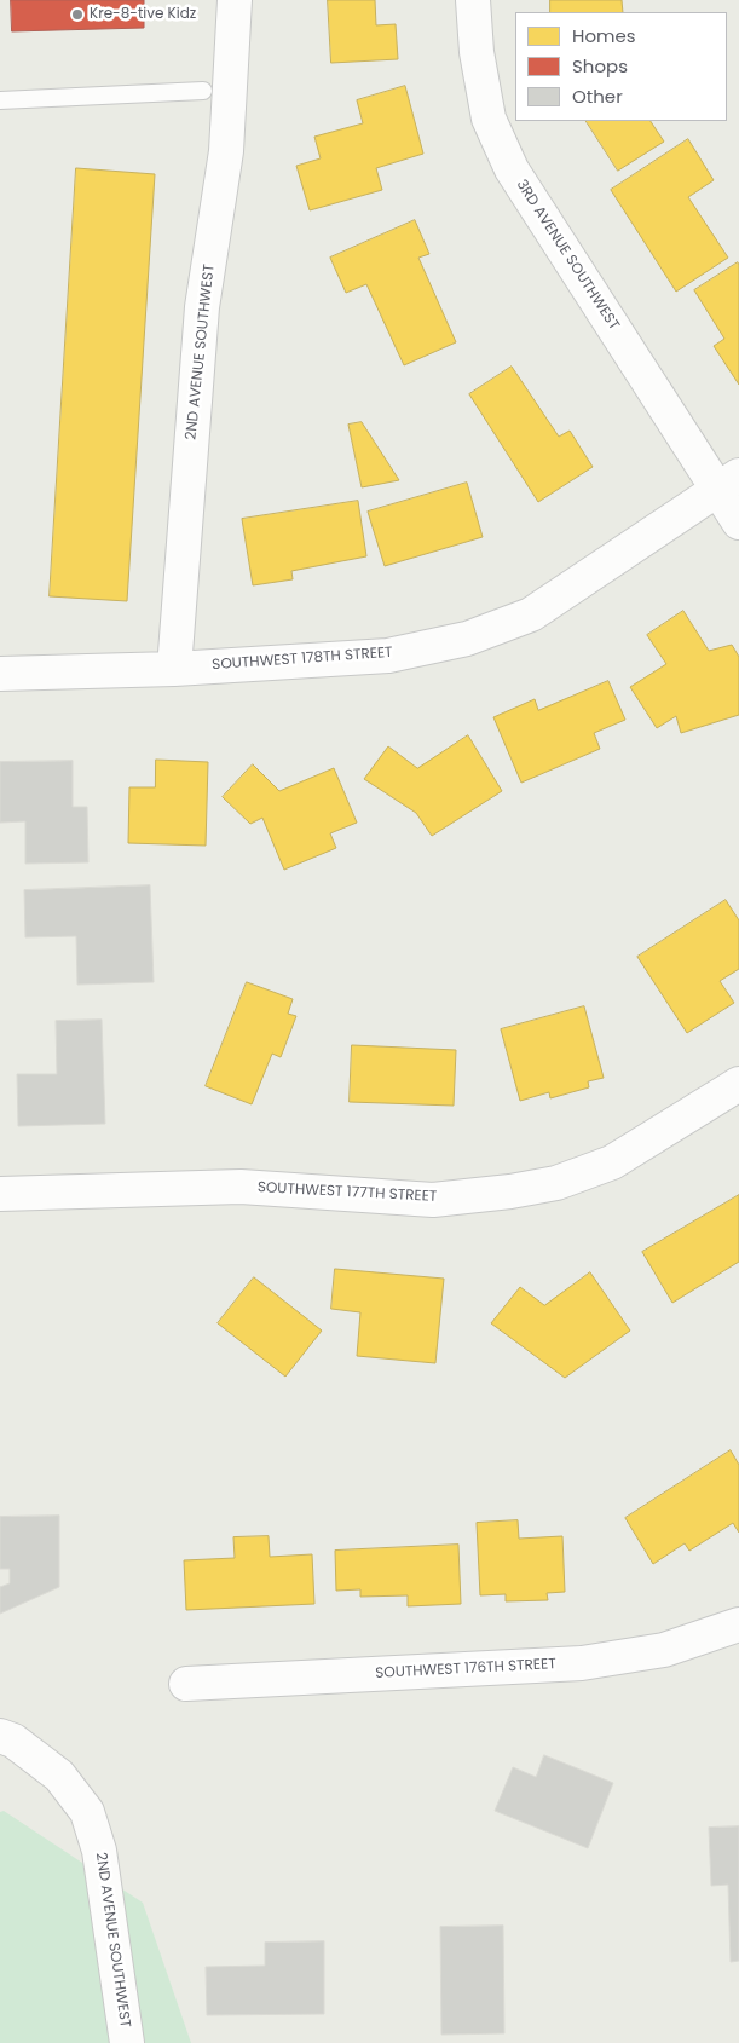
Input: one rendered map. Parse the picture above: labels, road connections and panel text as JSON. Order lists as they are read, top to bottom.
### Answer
{
  "streets": {
    "street": [
      "3RD AVENUE SOUTHWEST",
      "2ND AVENUE SOUTHWEST",
      "SOUTHWEST 178TH STREET",
      "SOUTHWEST 177TH STREET",
      "SOUTHWEST 176TH STREET"
    ]
  },
  "crossings": [
    ["3RD AVENUE SOUTHWEST", "SOUTHWEST 178TH STREET"],
    ["2ND AVENUE SOUTHWEST", "SOUTHWEST 178TH STREET"]
  ],
  "places": ["Kre-8-tive Kidz"],
  "legend": ["Homes", "Shops", "Other"]
}
